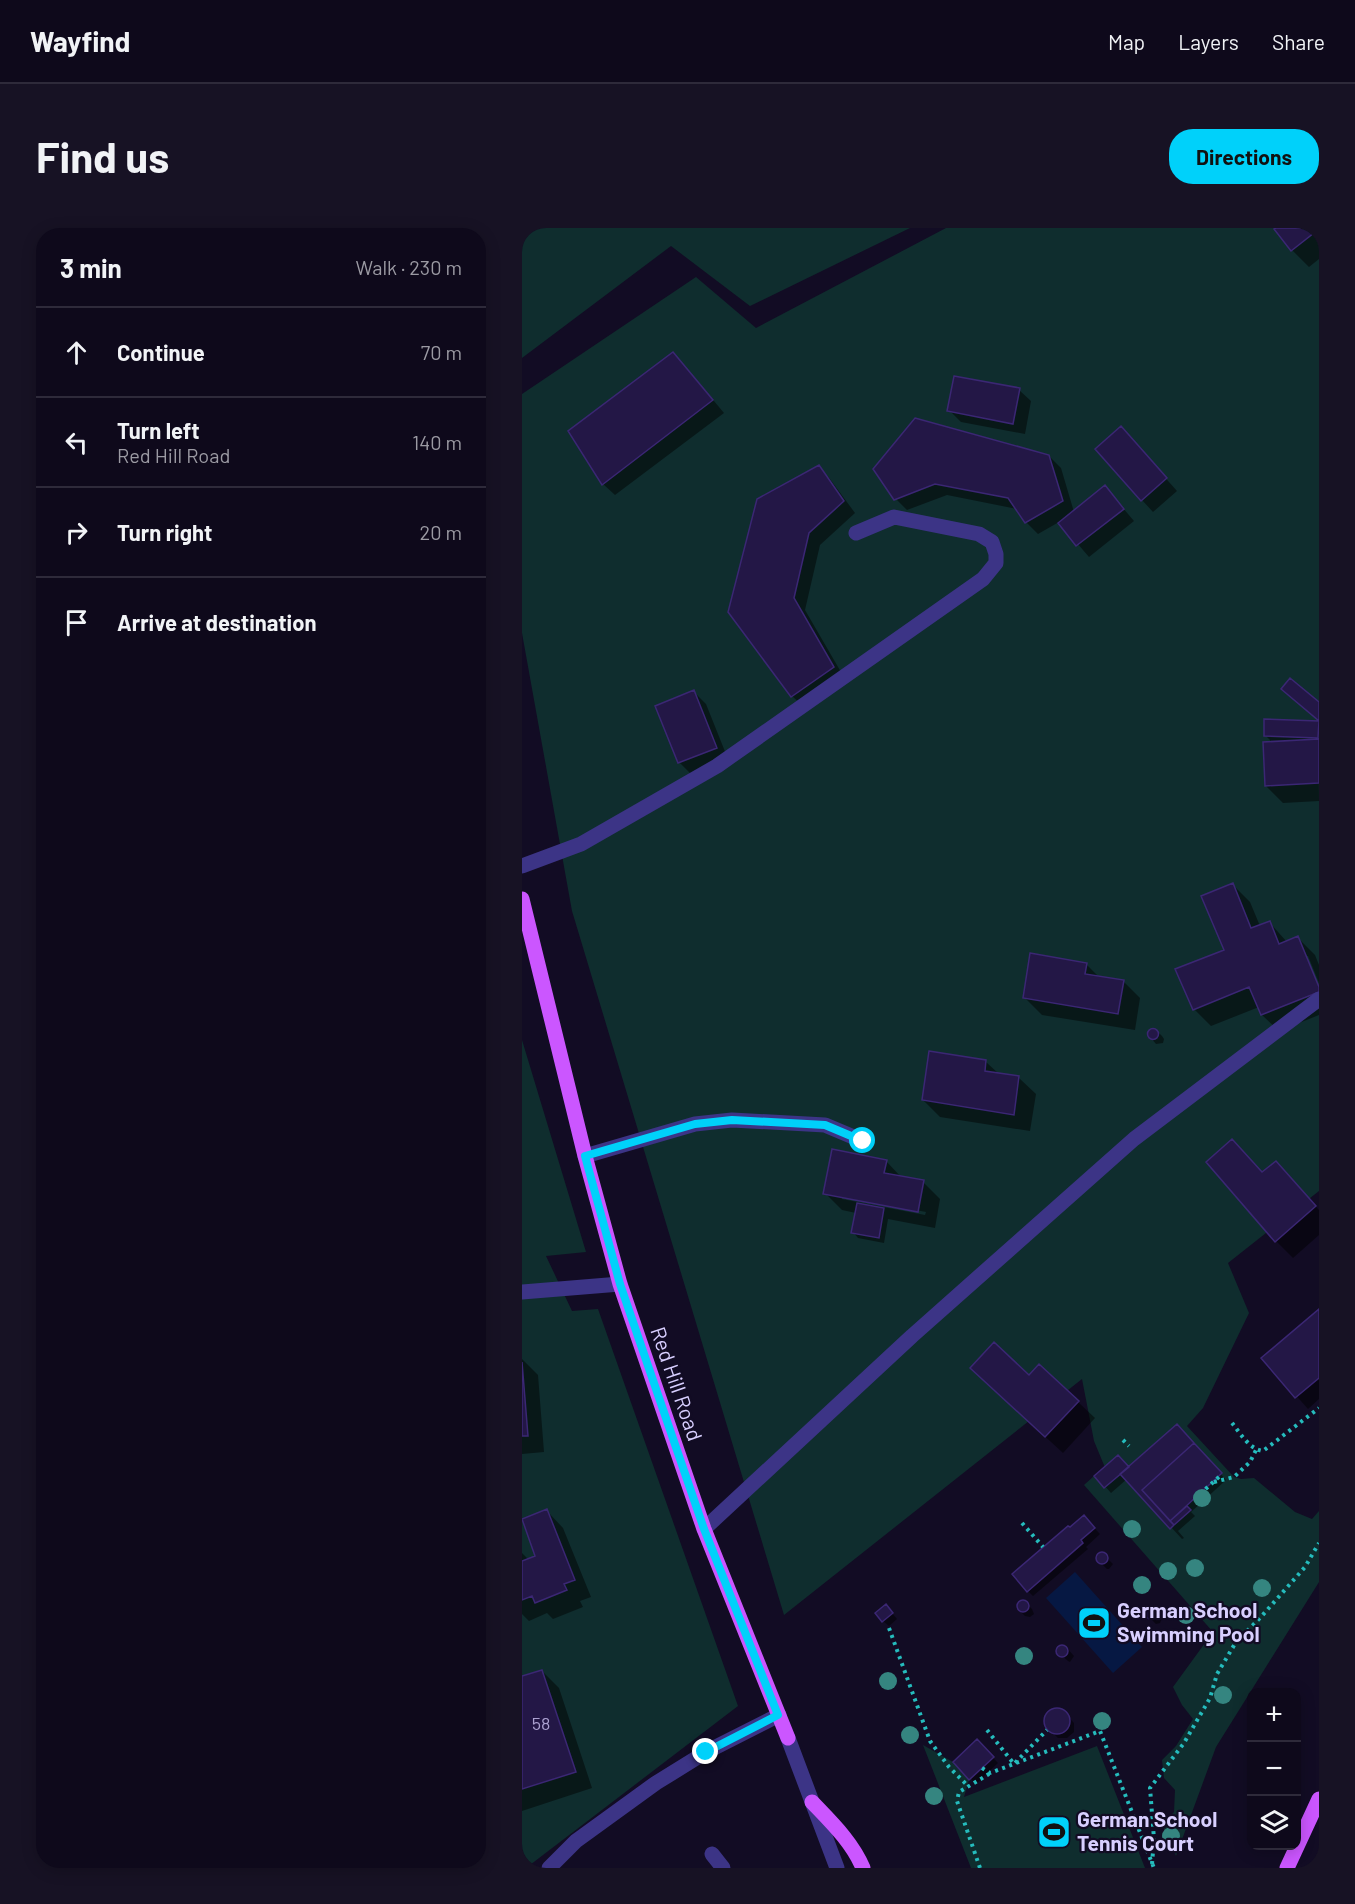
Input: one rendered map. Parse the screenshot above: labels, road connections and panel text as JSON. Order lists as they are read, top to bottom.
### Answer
{
  "streets": {
    "main road": ["Red Hill Road"]
  },
  "places": {
    "sports": ["German School Swimming Pool", "German School Tennis Court"]
  },
  "house_numbers": ["58"],
  "page": {
    "header": "Wayfind",
    "nav": ["Map", "Layers", "Share"],
    "buttons": "Directions",
    "title": "Find us",
    "heading": ["3 min", "Walk · 230 m"],
    "list": [
      ["Continue", "70 m"],
      ["Turn left", "Red Hill Road", "140 m"],
      ["Turn right", "20 m"],
      "Arrive at destination"
    ],
    "map_buttons": ["+", "−"]
  }
}
